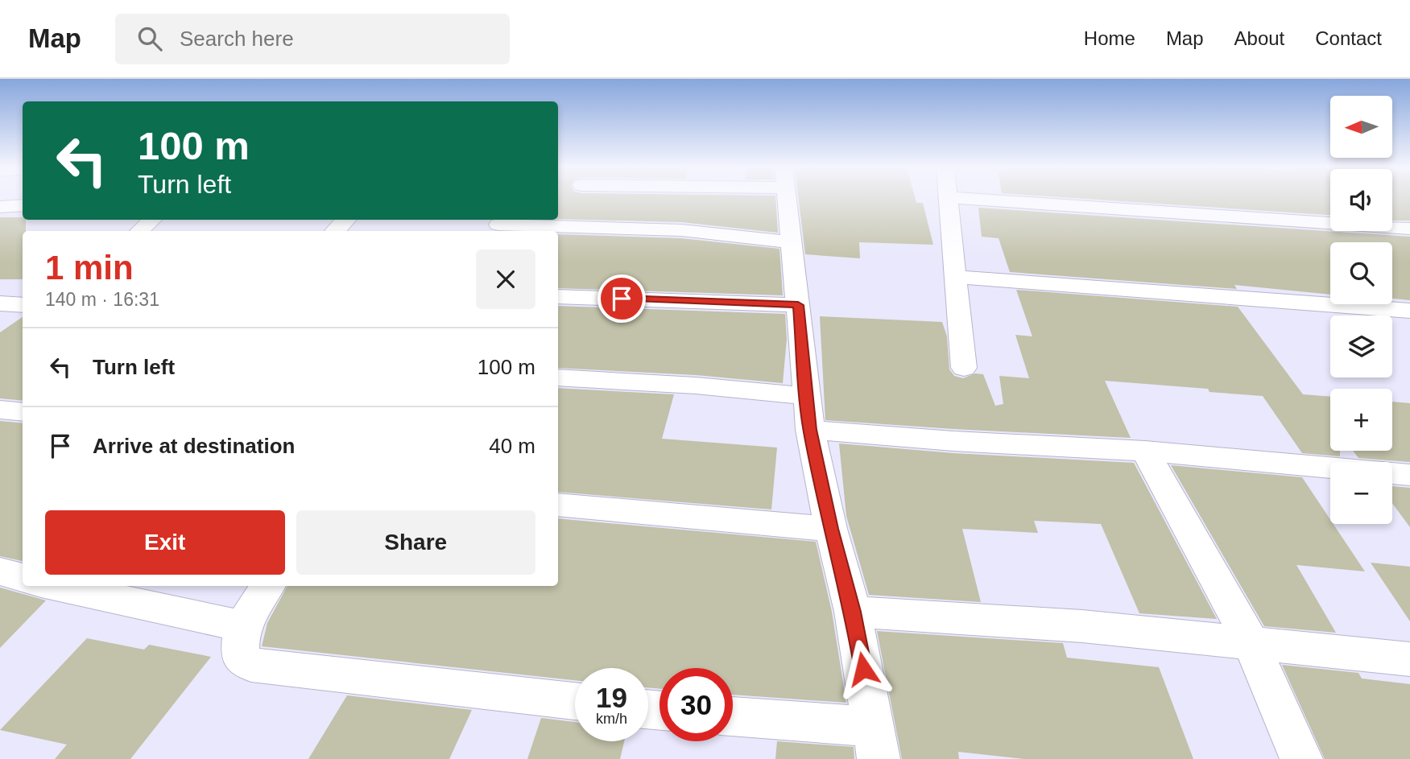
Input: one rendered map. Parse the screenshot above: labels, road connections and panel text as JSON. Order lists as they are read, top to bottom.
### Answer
{
  "north": "left",
  "page": {
    "header": "Map",
    "search": "Search here",
    "nav": [
      "Home",
      "Map",
      "About",
      "Contact"
    ],
    "map_buttons": ["+", "−"],
    "turn": ["100 m", "Turn left"],
    "heading": ["1 min", "140 m · 16:31"],
    "list": [
      {
        "name": "Turn left",
        "value": "100 m"
      },
      {
        "name": "Arrive at destination",
        "value": "40 m"
      }
    ],
    "buttons": ["Exit", "Share"],
    "speed": "19 km/h",
    "limit": "30"
  }
}
